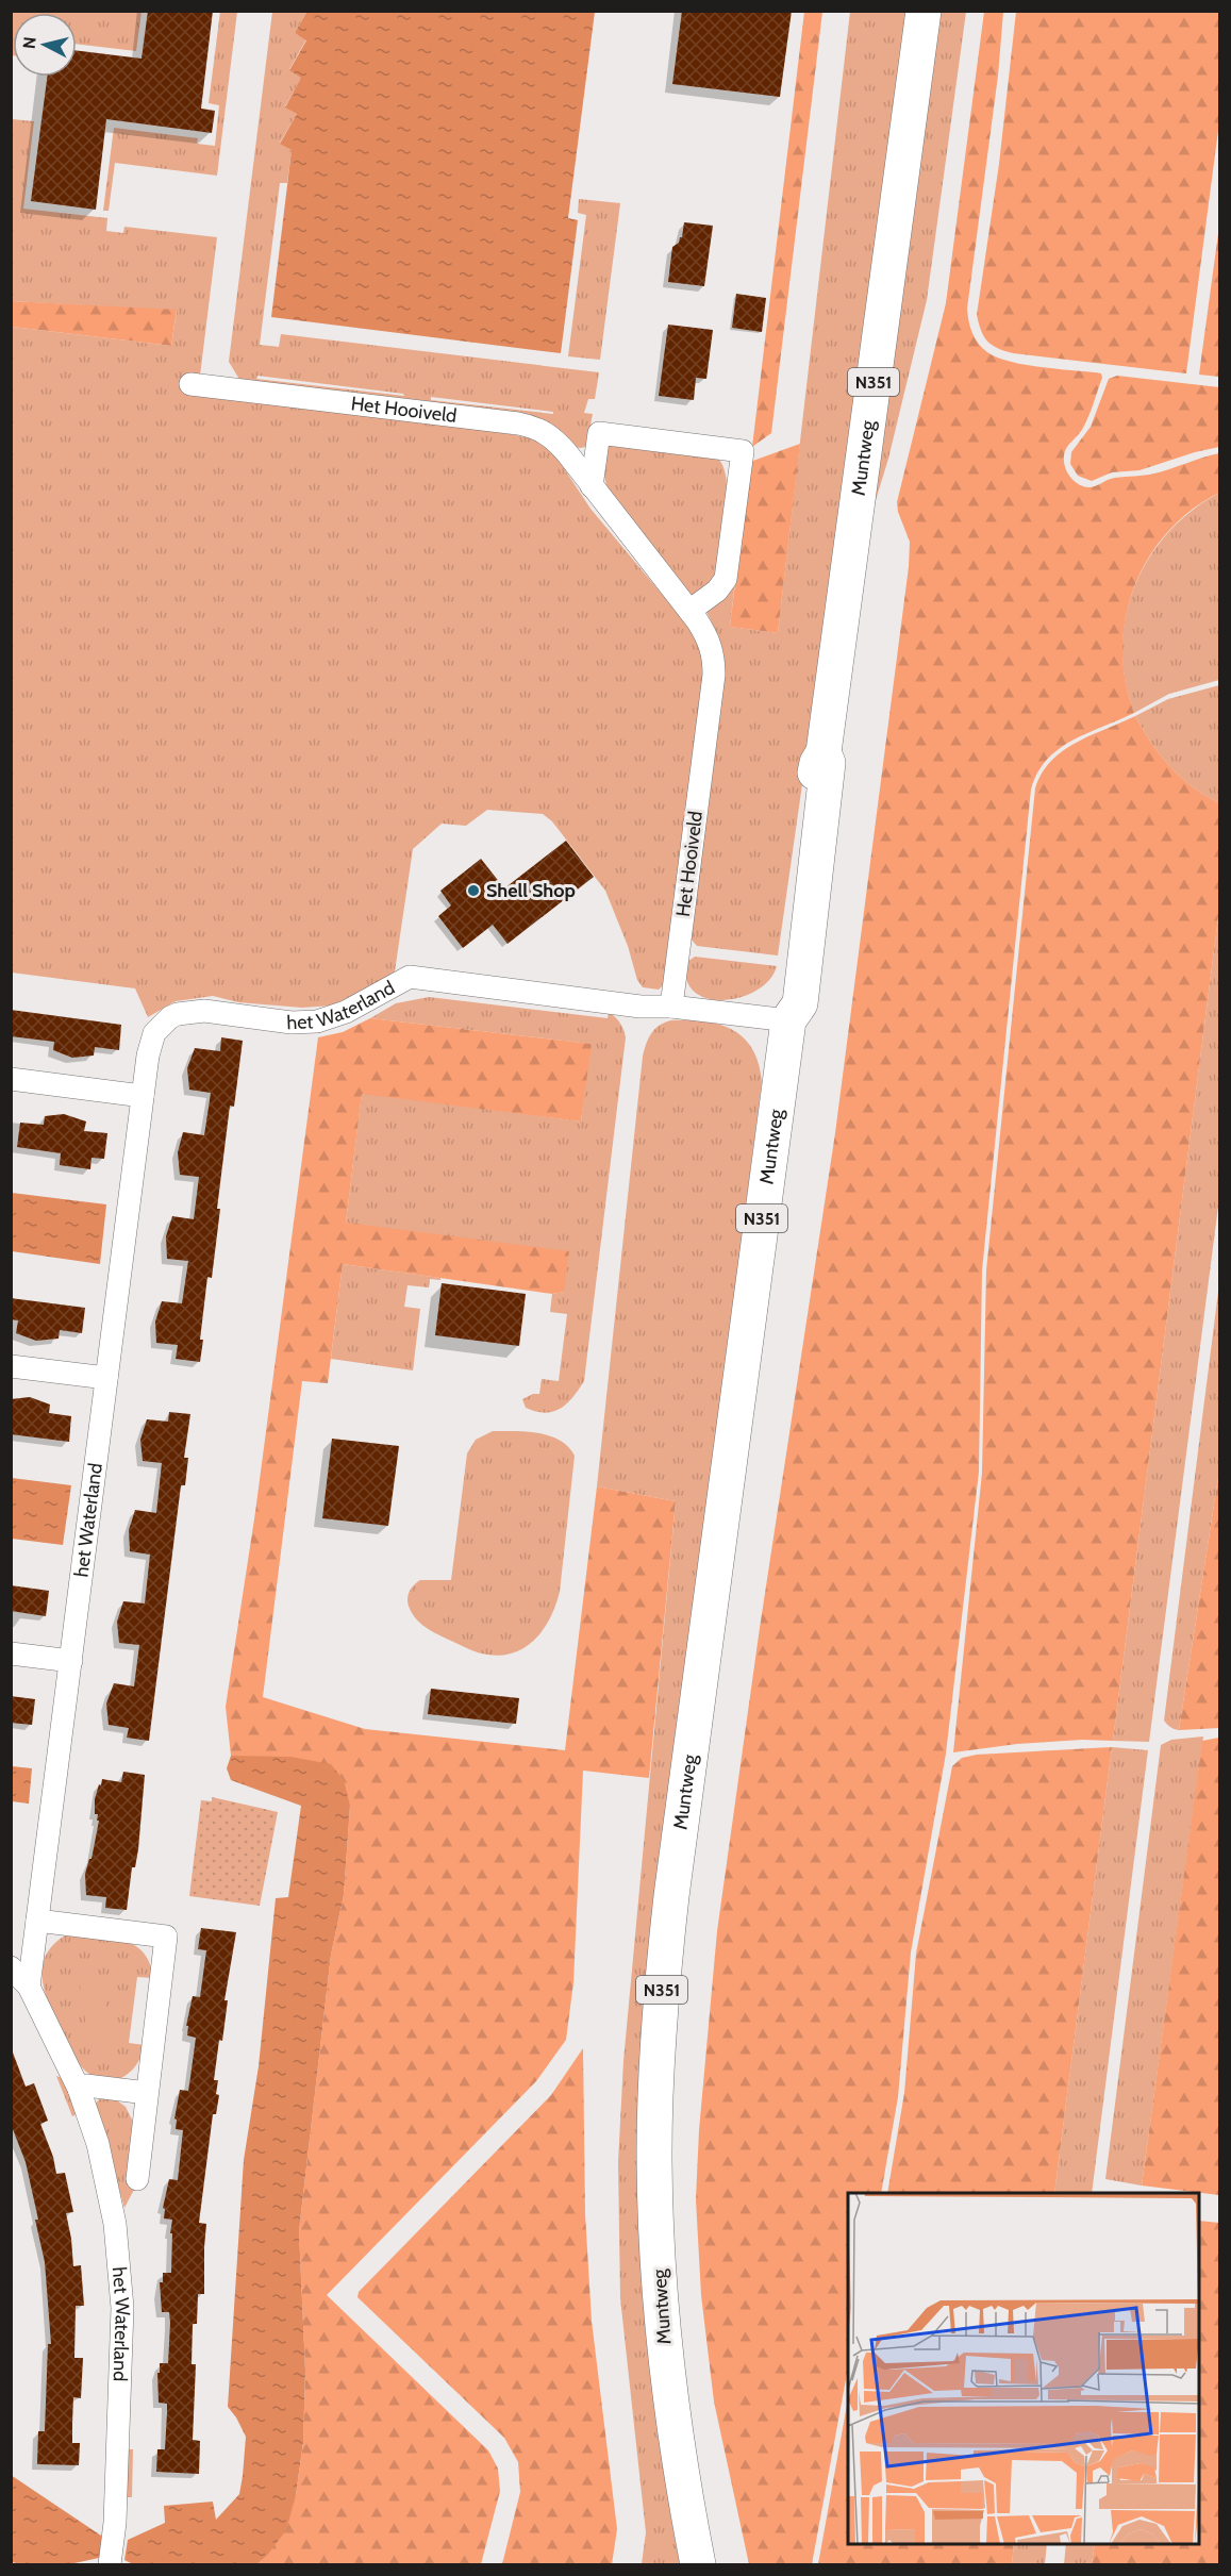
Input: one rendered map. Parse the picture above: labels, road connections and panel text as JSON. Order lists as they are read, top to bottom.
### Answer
{
  "streets": {
    "main road": ["N351", "Muntweg"],
    "street": ["Het Hooiveld", "het Waterland"]
  },
  "crossings": [
    ["Het Hooiveld", "het Waterland"]
  ],
  "places": ["Shell Shop"],
  "north": "left"
}
